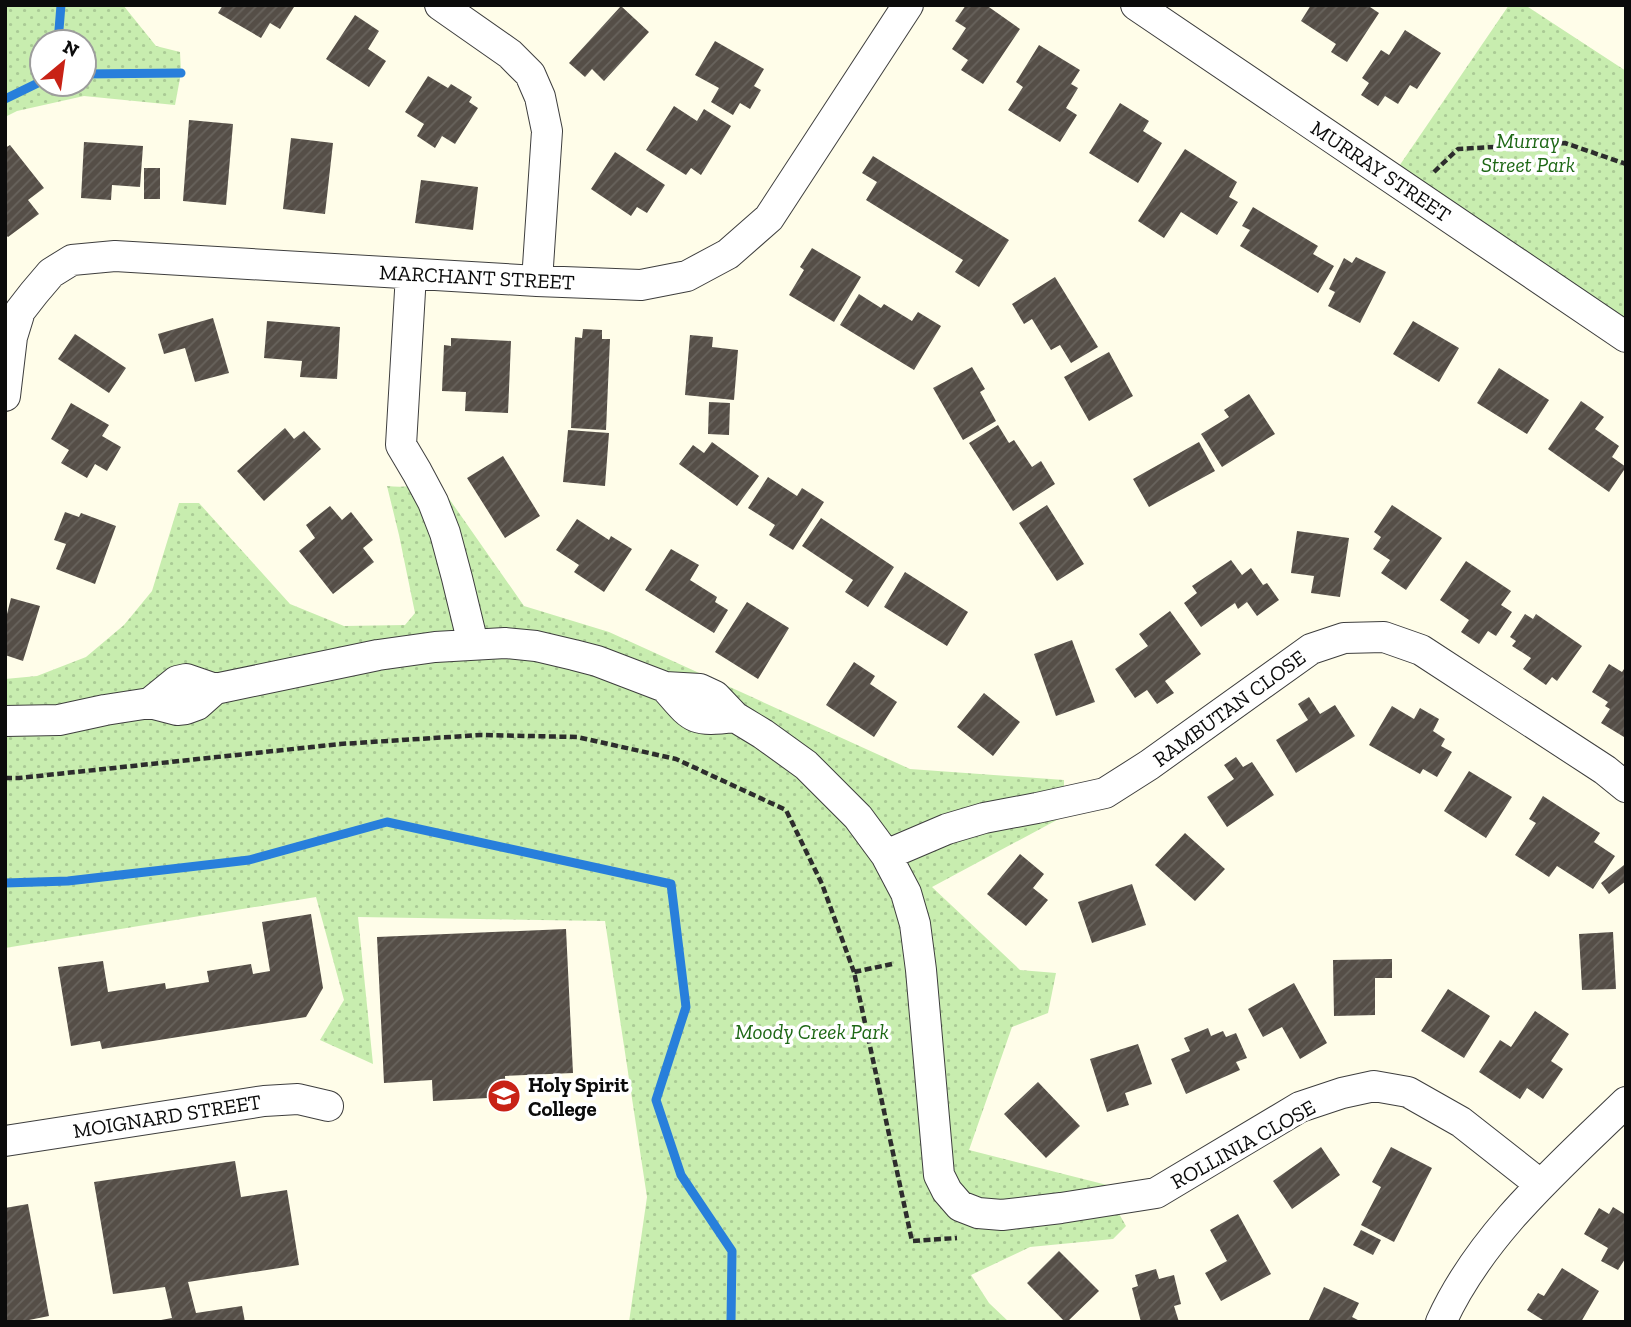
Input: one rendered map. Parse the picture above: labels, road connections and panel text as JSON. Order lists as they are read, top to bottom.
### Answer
{
  "streets": {
    "street": [
      "MURRAY STREET",
      "MARCHANT STREET",
      "RAMBUTAN CLOSE",
      "MOIGNARD STREET",
      "ROLLINIA CLOSE"
    ]
  },
  "parks": ["Murray Street Park", "Moody Creek Park"],
  "places": {
    "school or university": ["Holy Spirit College"]
  },
  "north": "top right"
}
